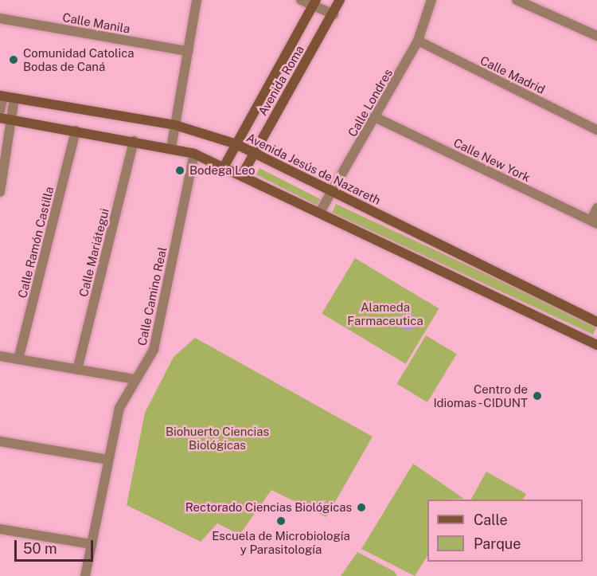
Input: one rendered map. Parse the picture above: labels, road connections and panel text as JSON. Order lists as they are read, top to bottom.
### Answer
{
  "streets": {
    "main road": ["Avenida Roma", "Avenida Jesús de Nazareth"],
    "street": [
      "Calle Manila",
      "Calle Madrid",
      "Calle Londres",
      "Calle New York",
      "Calle Ramón Castilla",
      "Calle Mariátegui",
      "Calle Camino Real"
    ]
  },
  "crossings": [
    ["Calle Madrid", "Calle Londres"],
    ["Avenida Roma", "Avenida Jesús de Nazareth"],
    ["Calle Londres", "Calle New York"],
    ["Calle Londres", "Avenida Jesús de Nazareth"]
  ],
  "parks": ["Alameda Farmaceutica", "Biohuerto Ciencias Biológicas"],
  "places": [
    "Comunidad Catolica Bodas de Caná",
    "Bodega Leo",
    "Centro de Idiomas - CIDUNT",
    "Rectorado Ciencias Biológicas",
    "Escuela de Microbiología y Parasitología"
  ],
  "legend": ["Calle", "Parque"],
  "scale_bar": "50 m"
}
